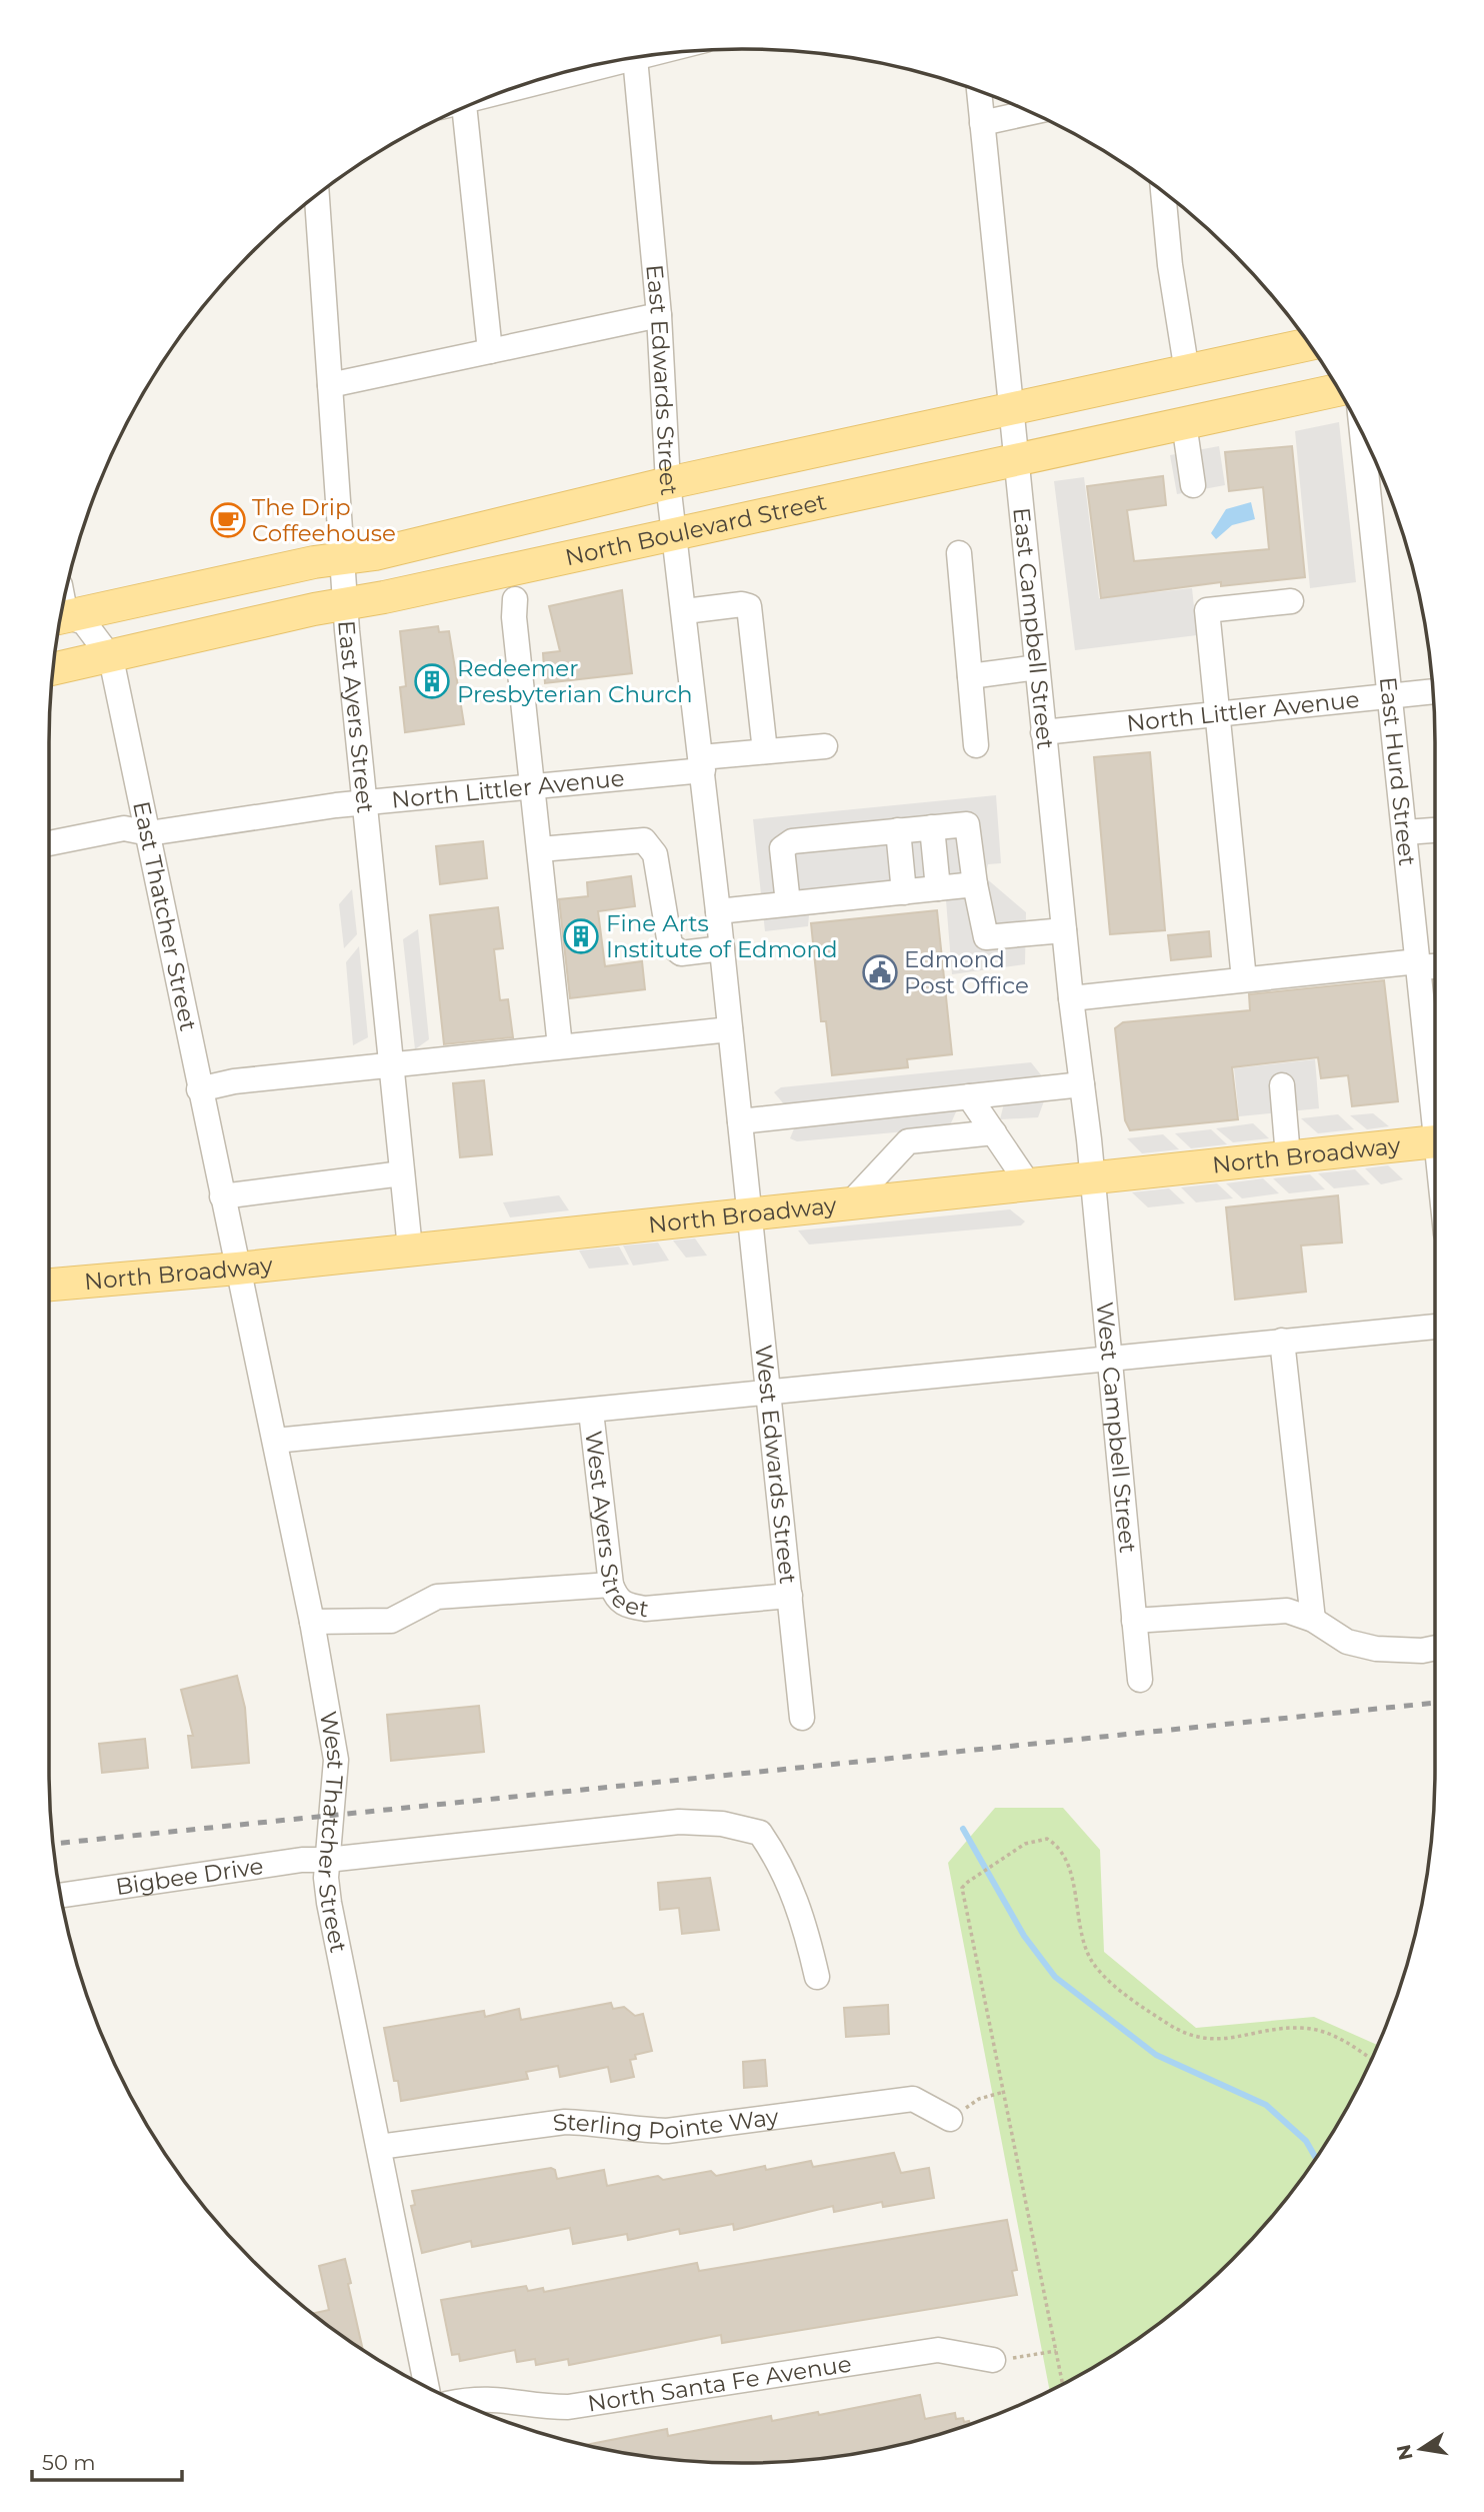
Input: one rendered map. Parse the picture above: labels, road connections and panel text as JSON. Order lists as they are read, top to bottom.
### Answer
{
  "streets": {
    "main road": ["North Boulevard Street", "North Broadway"],
    "street": [
      "East Edwards Street",
      "East Campbell Street",
      "North Littler Avenue",
      "East Ayers Street",
      "East Hurd Street",
      "East Thatcher Street",
      "West Campbell Street",
      "West Edwards Street",
      "West Ayers Street",
      "West Thatcher Street",
      "Bigbee Drive",
      "Sterling Pointe Way",
      "North Santa Fe Avenue"
    ]
  },
  "crossings": [
    ["East Edwards Street", "North Boulevard Street"],
    ["East Edwards Street", "North Littler Avenue"],
    ["East Edwards Street", "North Broadway"],
    ["East Edwards Street", "West Edwards Street"],
    ["North Boulevard Street", "East Campbell Street"],
    ["North Boulevard Street", "East Ayers Street"],
    ["North Boulevard Street", "East Thatcher Street"],
    ["East Campbell Street", "North Littler Avenue"],
    ["East Campbell Street", "North Broadway"],
    ["East Campbell Street", "West Campbell Street"],
    ["North Littler Avenue", "East Ayers Street"],
    ["North Littler Avenue", "East Hurd Street"],
    ["North Littler Avenue", "East Thatcher Street"],
    ["East Ayers Street", "North Broadway"],
    ["East Thatcher Street", "North Broadway"],
    ["East Thatcher Street", "West Thatcher Street"],
    ["North Broadway", "West Campbell Street"],
    ["North Broadway", "West Edwards Street"],
    ["North Broadway", "West Thatcher Street"],
    ["West Edwards Street", "West Ayers Street"],
    ["West Thatcher Street", "Bigbee Drive"],
    ["West Thatcher Street", "Sterling Pointe Way"]
  ],
  "places": {
    "cafe": ["The Drip Coffeehouse"],
    "building": ["Redeemer Presbyterian Church", "Fine Arts Institute of Edmond"],
    "public building": ["Edmond Post Office"]
  },
  "scale_bar": "50 m",
  "north": "left"
}
